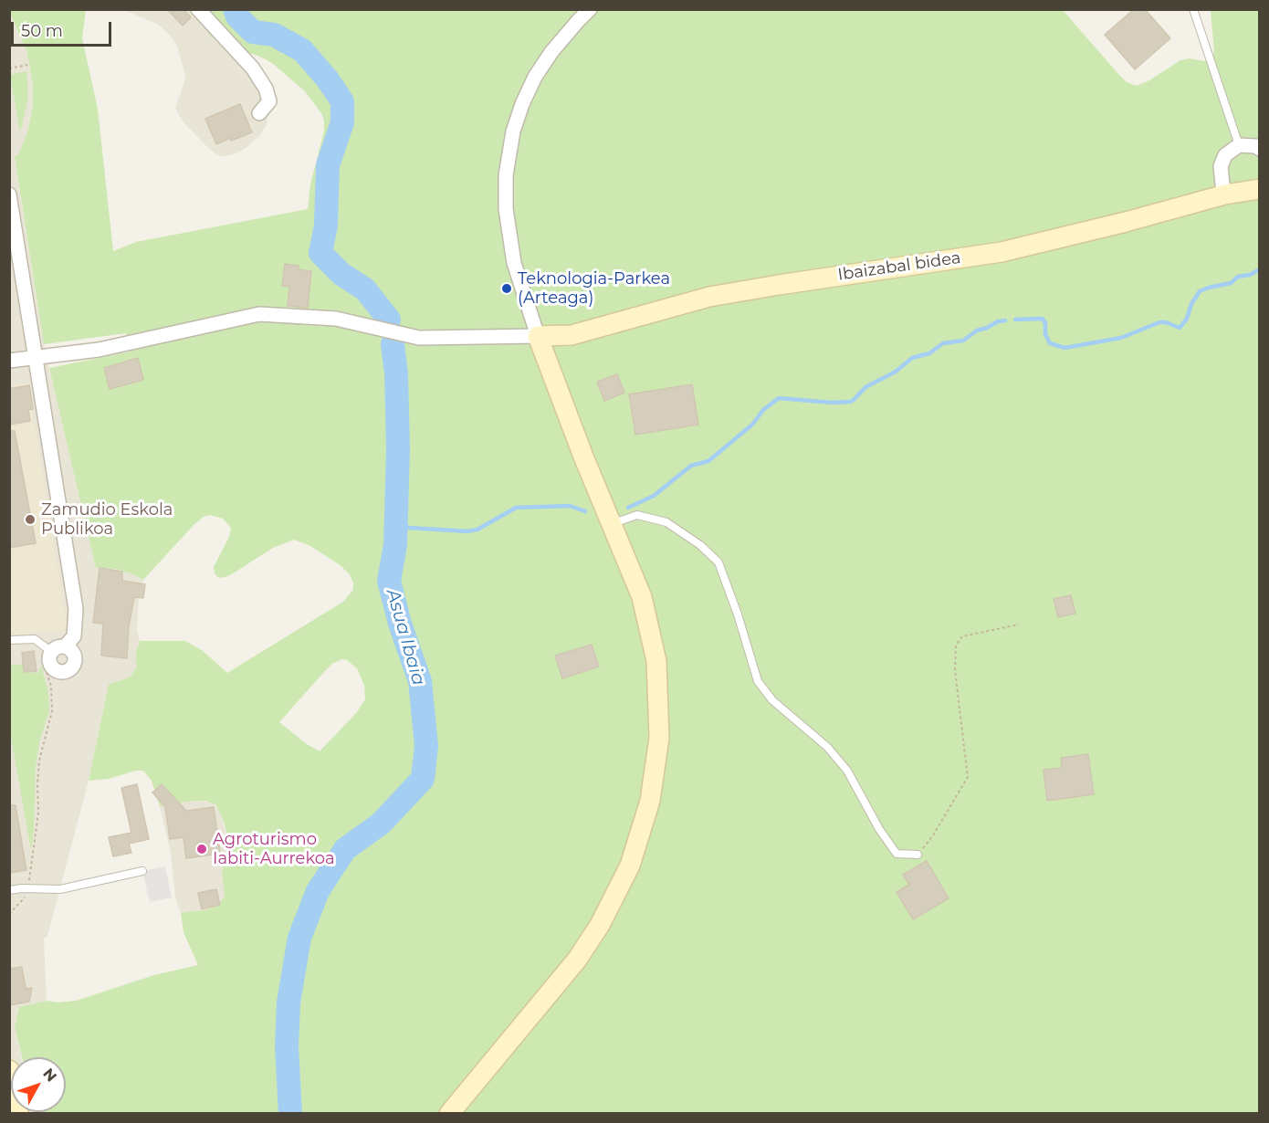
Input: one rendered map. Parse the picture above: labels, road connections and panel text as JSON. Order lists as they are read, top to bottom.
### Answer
{
  "streets": {
    "street": ["Ibaizabal bidea"]
  },
  "water": ["Asua Ibaia"],
  "places": ["Teknologia-Parkea (Arteaga)", "Zamudio Eskola Publikoa", "Agroturismo Iabiti-Aurrekoa"],
  "scale_bar": "50 m",
  "north": "top right"
}
